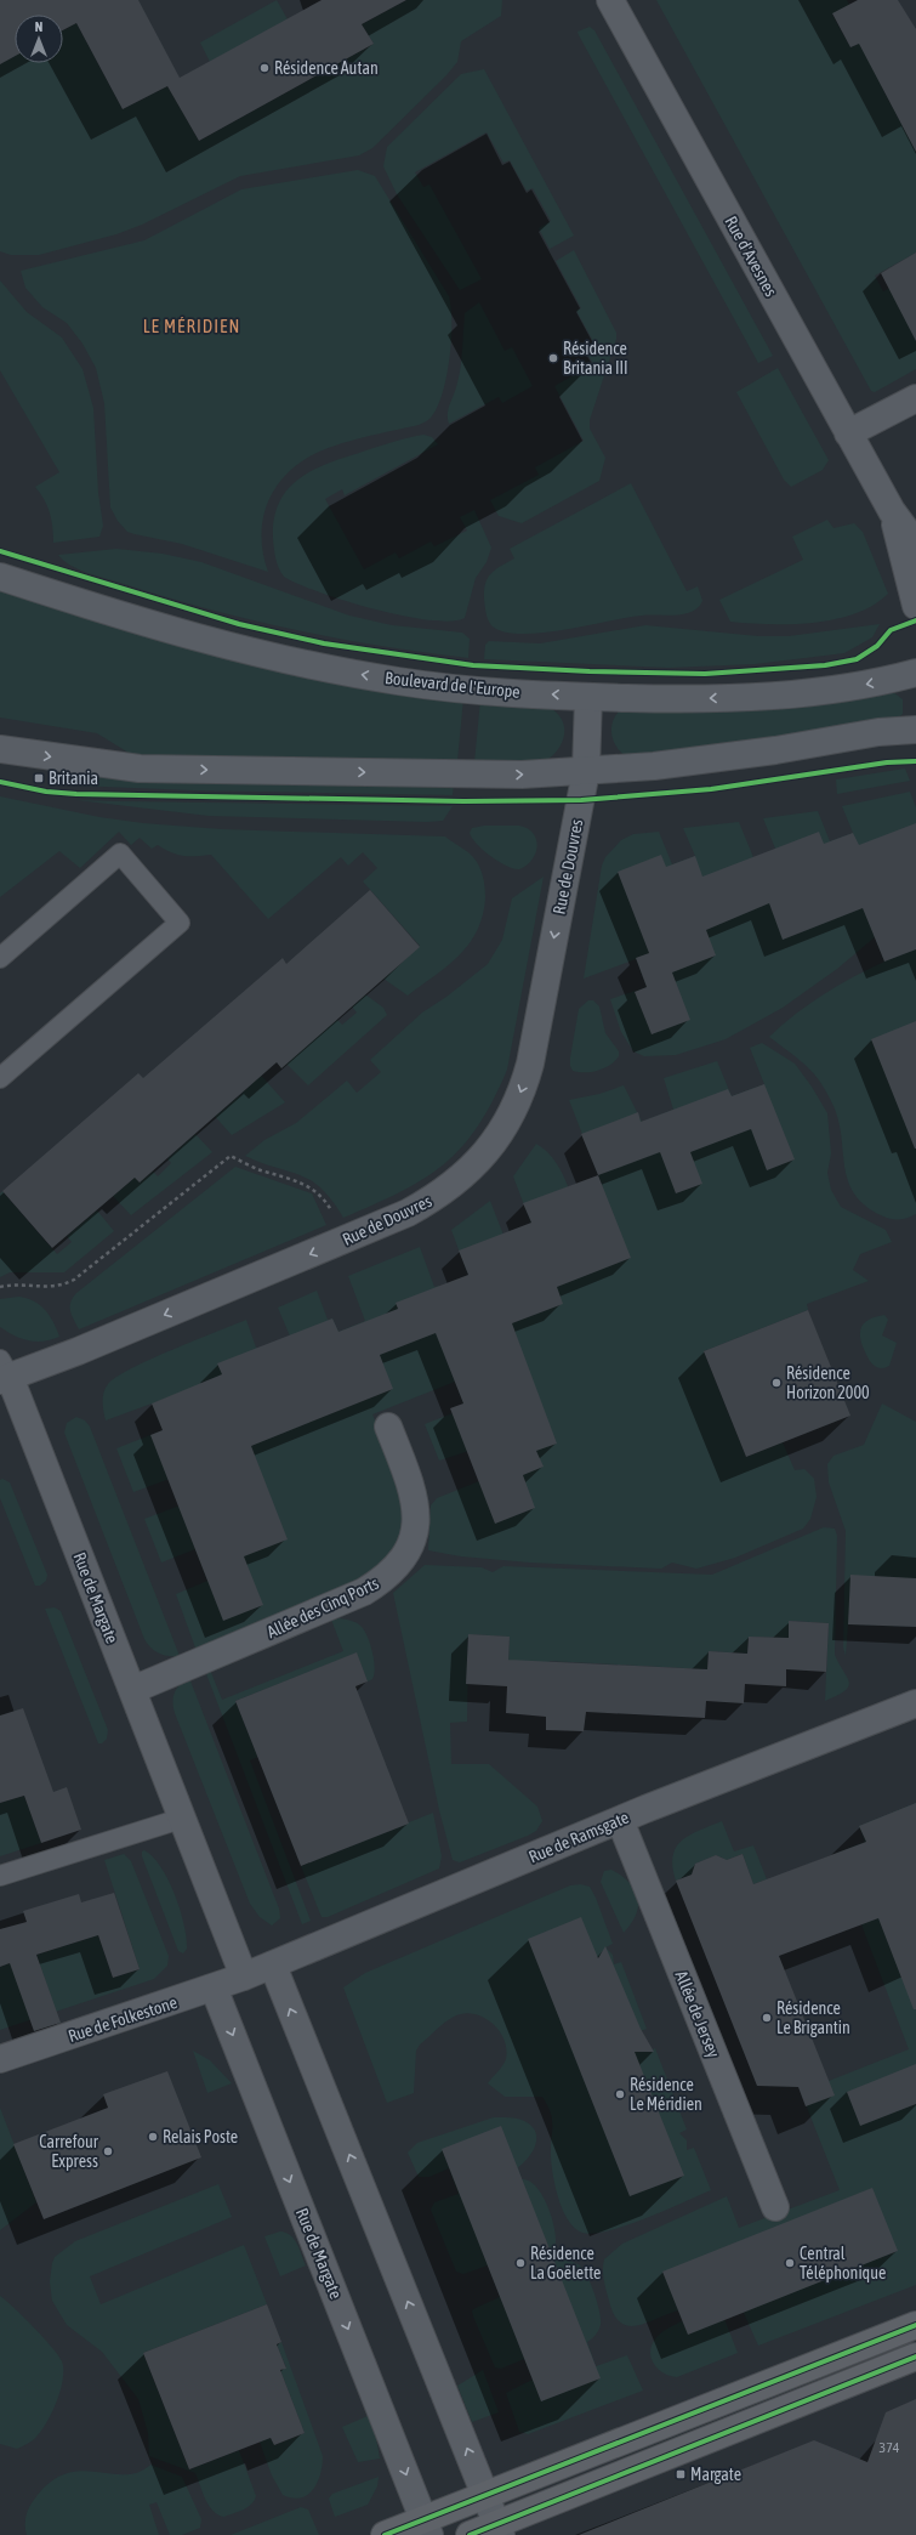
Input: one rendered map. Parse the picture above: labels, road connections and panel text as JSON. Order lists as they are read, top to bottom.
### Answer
{
  "streets": {
    "street": [
      "Rue d'Avesnes",
      "Boulevard de l'Europe",
      "Rue de Douvres",
      "Rue de Margate",
      "Allée des Cinq Ports",
      "Rue de Ramsgate",
      "Allée de Jersey",
      "Rue de Folkestone"
    ]
  },
  "crossings": [
    ["Boulevard de l'Europe", "Rue de Douvres"],
    ["Rue de Douvres", "Rue de Margate"],
    ["Rue de Margate", "Allée des Cinq Ports"],
    ["Rue de Margate", "Rue de Ramsgate"],
    ["Rue de Margate", "Rue de Folkestone"],
    ["Rue de Ramsgate", "Allée de Jersey"],
    ["Rue de Ramsgate", "Rue de Folkestone"]
  ],
  "one_way": ["Rue de Douvres"],
  "districts": ["LE MÉRIDIEN"],
  "places": {
    "other": [
      "Résidence Autan",
      "Résidence Britania III",
      "Résidence Horizon 2000",
      "Résidence Le Brigantin",
      "Résidence Le Méridien",
      "Relais Poste",
      "Carrefour Express",
      "Résidence La Goëlette",
      "Central Téléphonique"
    ],
    "transit": ["Britania", "Margate"]
  },
  "house_numbers": ["374"],
  "north": "top"
}
